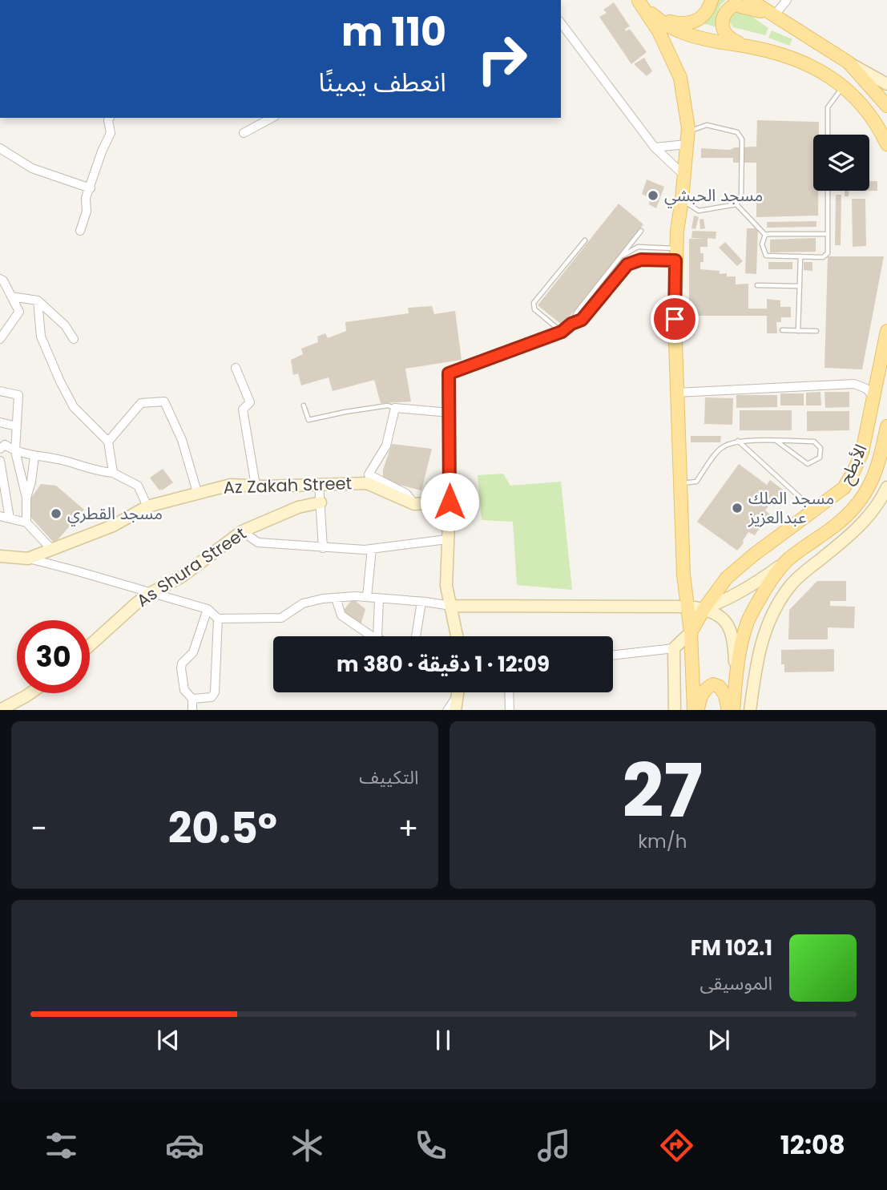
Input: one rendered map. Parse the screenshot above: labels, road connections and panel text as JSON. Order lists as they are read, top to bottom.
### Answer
{
  "streets": {
    "main road": ["الأبطح"],
    "street": ["Az Zakah Street", "As Shura Street"]
  },
  "places": ["مسجد الحبشي", "مسجد الملك عبدالعزيز", "مسجد القطري"],
  "page": {
    "turn": ["110 m", "انعطف يمينًا"],
    "limit": "30",
    "trip": "12:09 · 1 دقيقة · 380 m",
    "tile": [
      ["27", "km/h"],
      "التكييف"
    ],
    "heat": ["−", "20.5°", "+"],
    "song": ["102.1 FM", "الموسيقى"],
    "tabs": "12:08"
  }
}
